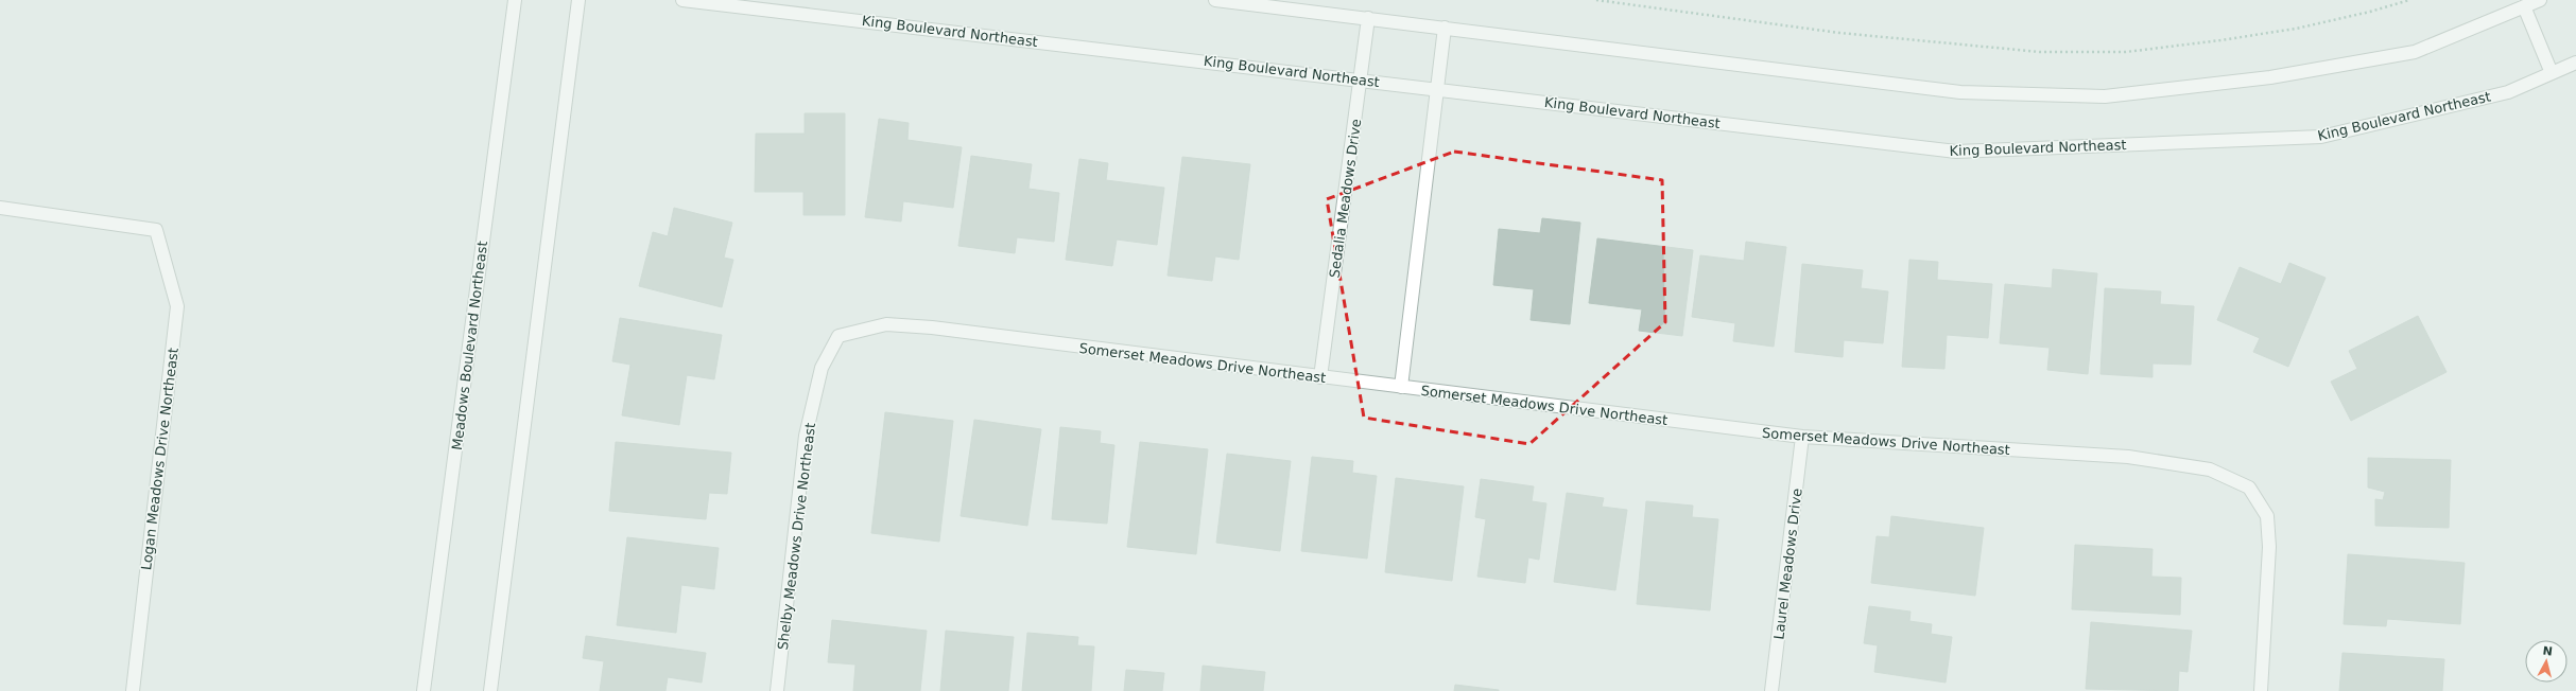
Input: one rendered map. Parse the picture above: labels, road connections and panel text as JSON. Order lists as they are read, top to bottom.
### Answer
{
  "streets": {
    "street": [
      "King Boulevard Northeast",
      "Sedalia Meadows Drive",
      "Meadows Boulevard Northeast",
      "Somerset Meadows Drive Northeast",
      "Logan Meadows Drive Northeast",
      "Shelby Meadows Drive Northeast",
      "Laurel Meadows Drive"
    ]
  },
  "crossings": [
    ["King Boulevard Northeast", "Sedalia Meadows Drive"],
    ["Sedalia Meadows Drive", "Somerset Meadows Drive Northeast"],
    ["Somerset Meadows Drive Northeast", "Shelby Meadows Drive Northeast"],
    ["Somerset Meadows Drive Northeast", "Laurel Meadows Drive"]
  ],
  "north": "top"
}
